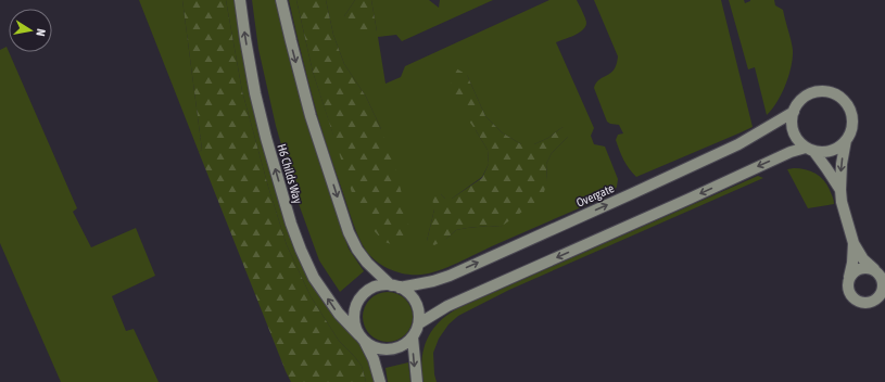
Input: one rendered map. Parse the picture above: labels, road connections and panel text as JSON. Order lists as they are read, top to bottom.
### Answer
{
  "streets": {
    "street": ["H6 Childs Way", "Overgate"]
  },
  "crossings": [
    ["H6 Childs Way", "Overgate"]
  ],
  "north": "right"
}
